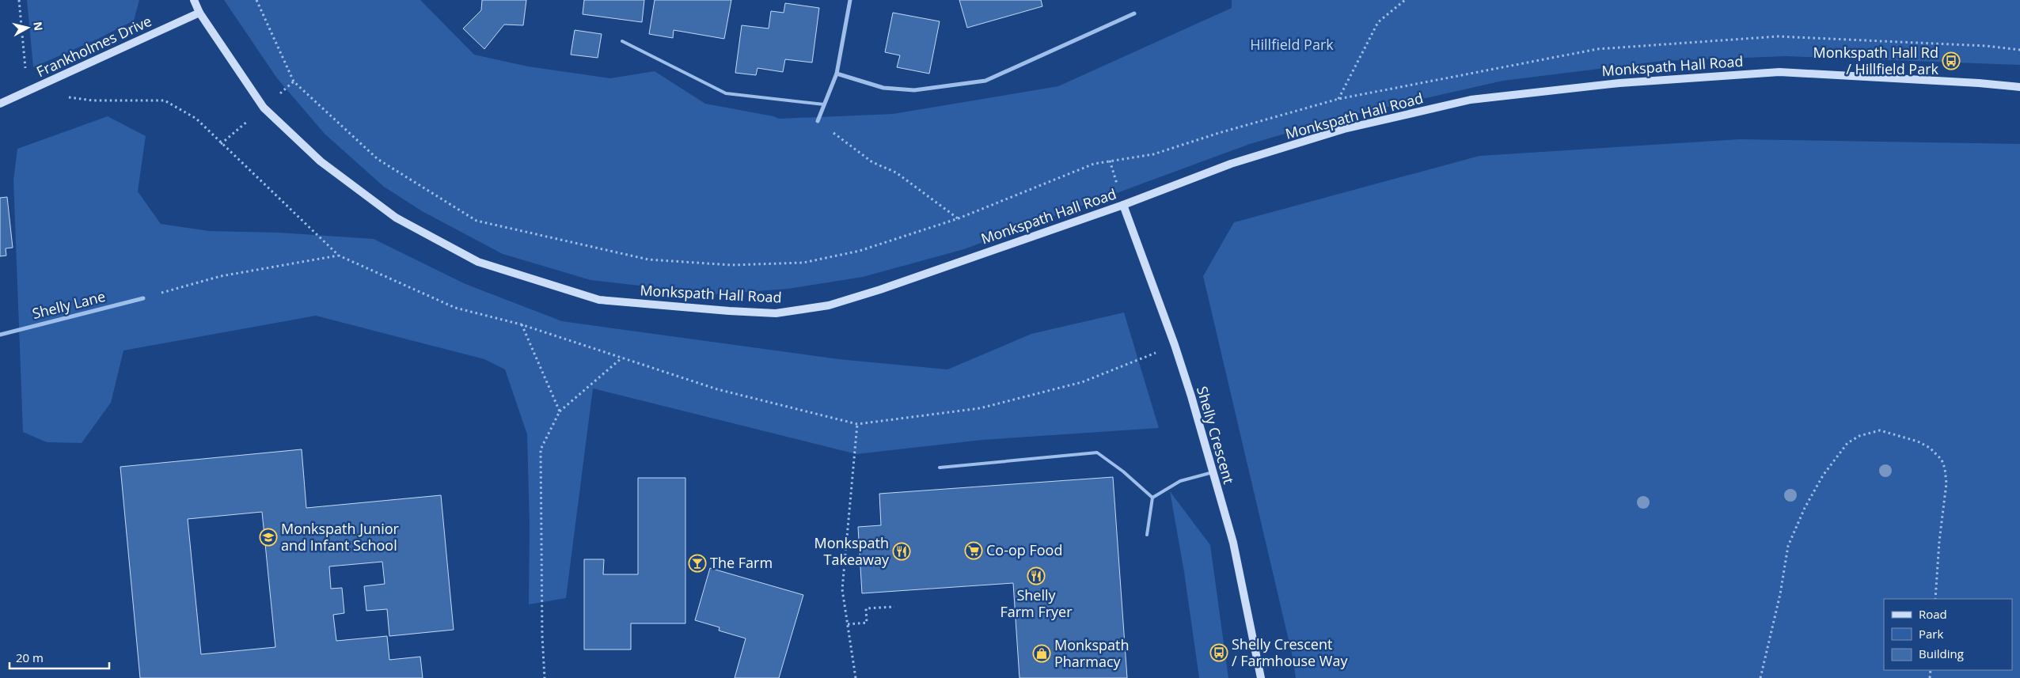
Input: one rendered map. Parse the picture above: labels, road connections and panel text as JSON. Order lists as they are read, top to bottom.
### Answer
{
  "streets": {
    "street": [
      "Frankholmes Drive",
      "Monkspath Hall Road",
      "Shelly Lane",
      "Shelly Crescent"
    ]
  },
  "crossings": [
    ["Frankholmes Drive", "Monkspath Hall Road"],
    ["Monkspath Hall Road", "Shelly Crescent"]
  ],
  "parks": ["Hillfield Park"],
  "places": {
    "bus stop": ["Monkspath Hall Rd / Hillfield Park", "Shelly Crescent / Farmhouse Way"],
    "school or university": ["Monkspath Junior and Infant School"],
    "supermarket": ["Co-op Food"],
    "restaurant": ["Monkspath Takeaway", "Shelly Farm Fryer"],
    "bar": ["The Farm"],
    "shop": ["Monkspath Pharmacy"]
  },
  "legend": ["Road", "Park", "Building"],
  "scale_bar": "20 m",
  "north": "right"
}
